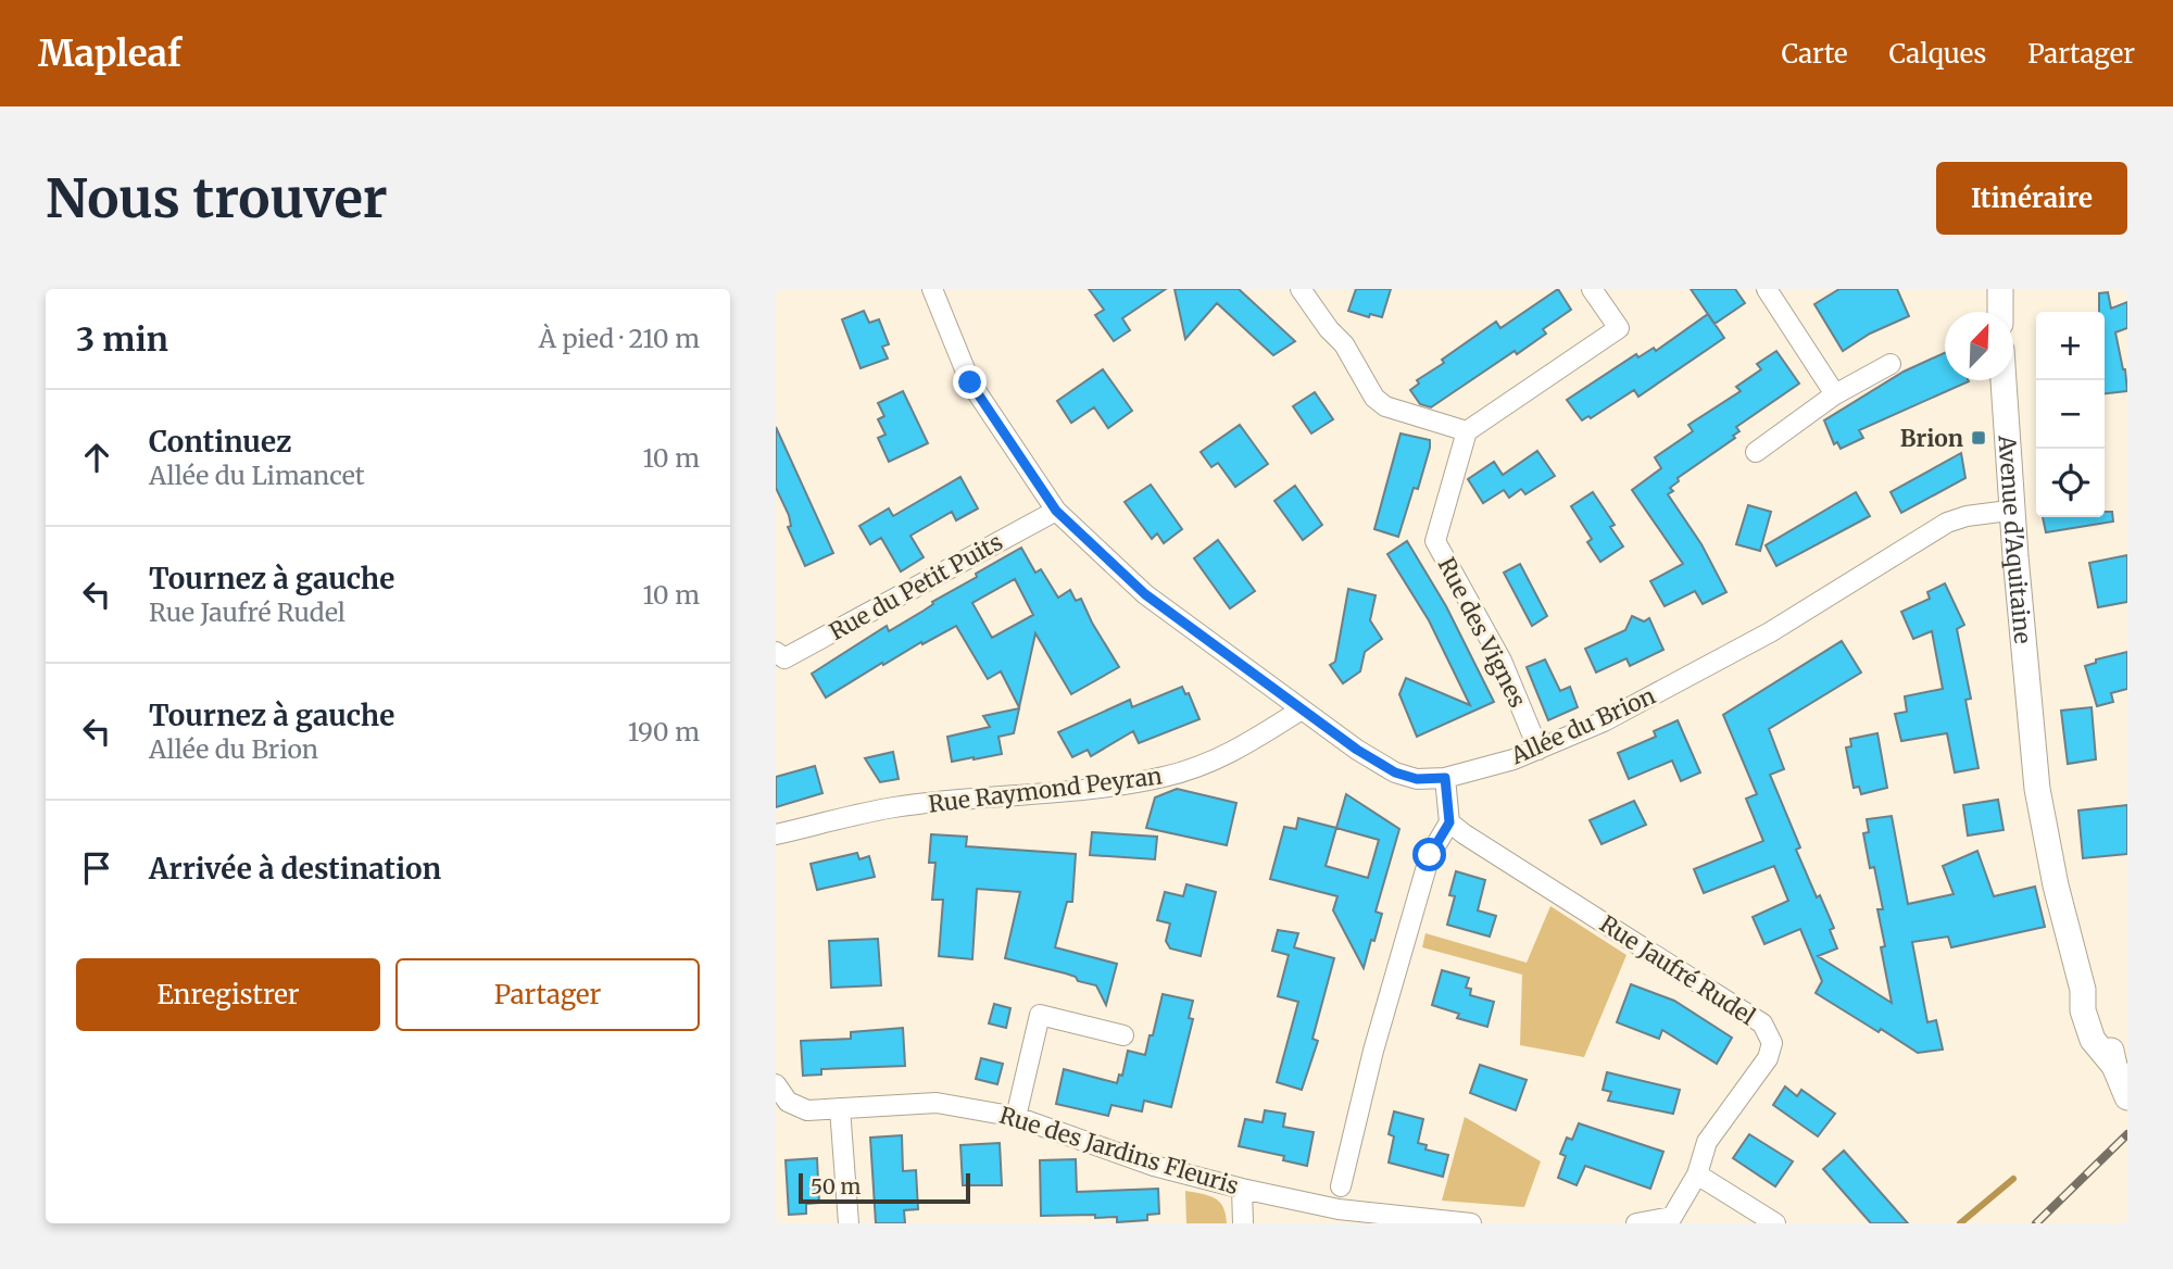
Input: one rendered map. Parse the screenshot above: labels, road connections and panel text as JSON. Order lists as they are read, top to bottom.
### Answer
{
  "streets": {
    "street": [
      "Avenue d'Aquitaine",
      "Rue du Petit Puits",
      "Rue des Vignes",
      "Allée du Brion",
      "Rue Raymond Peyran",
      "Rue Jaufré Rudel",
      "Rue des Jardins Fleuris"
    ]
  },
  "crossings": [
    ["Avenue d'Aquitaine", "Allée du Brion"],
    ["Rue du Petit Puits", "Allée du Brion"],
    ["Rue des Vignes", "Allée du Brion"],
    ["Allée du Brion", "Rue Raymond Peyran"]
  ],
  "places": {
    "transit": ["Brion"]
  },
  "scale_bar": "50 m",
  "north": "top right",
  "page": {
    "header": "Mapleaf",
    "nav": ["Carte", "Calques", "Partager"],
    "buttons": [
      "Itinéraire",
      ["Enregistrer", "Partager"]
    ],
    "title": "Nous trouver",
    "heading": ["3 min", "À pied · 210 m"],
    "map_buttons": ["+", "−"],
    "list": [
      ["Continuez", "Allée du Limancet", "10 m"],
      ["Tournez à gauche", "Rue Jaufré Rudel", "10 m"],
      ["Tournez à gauche", "Allée du Brion", "190 m"],
      "Arrivée à destination"
    ],
    "scale": "50 m"
  }
}
